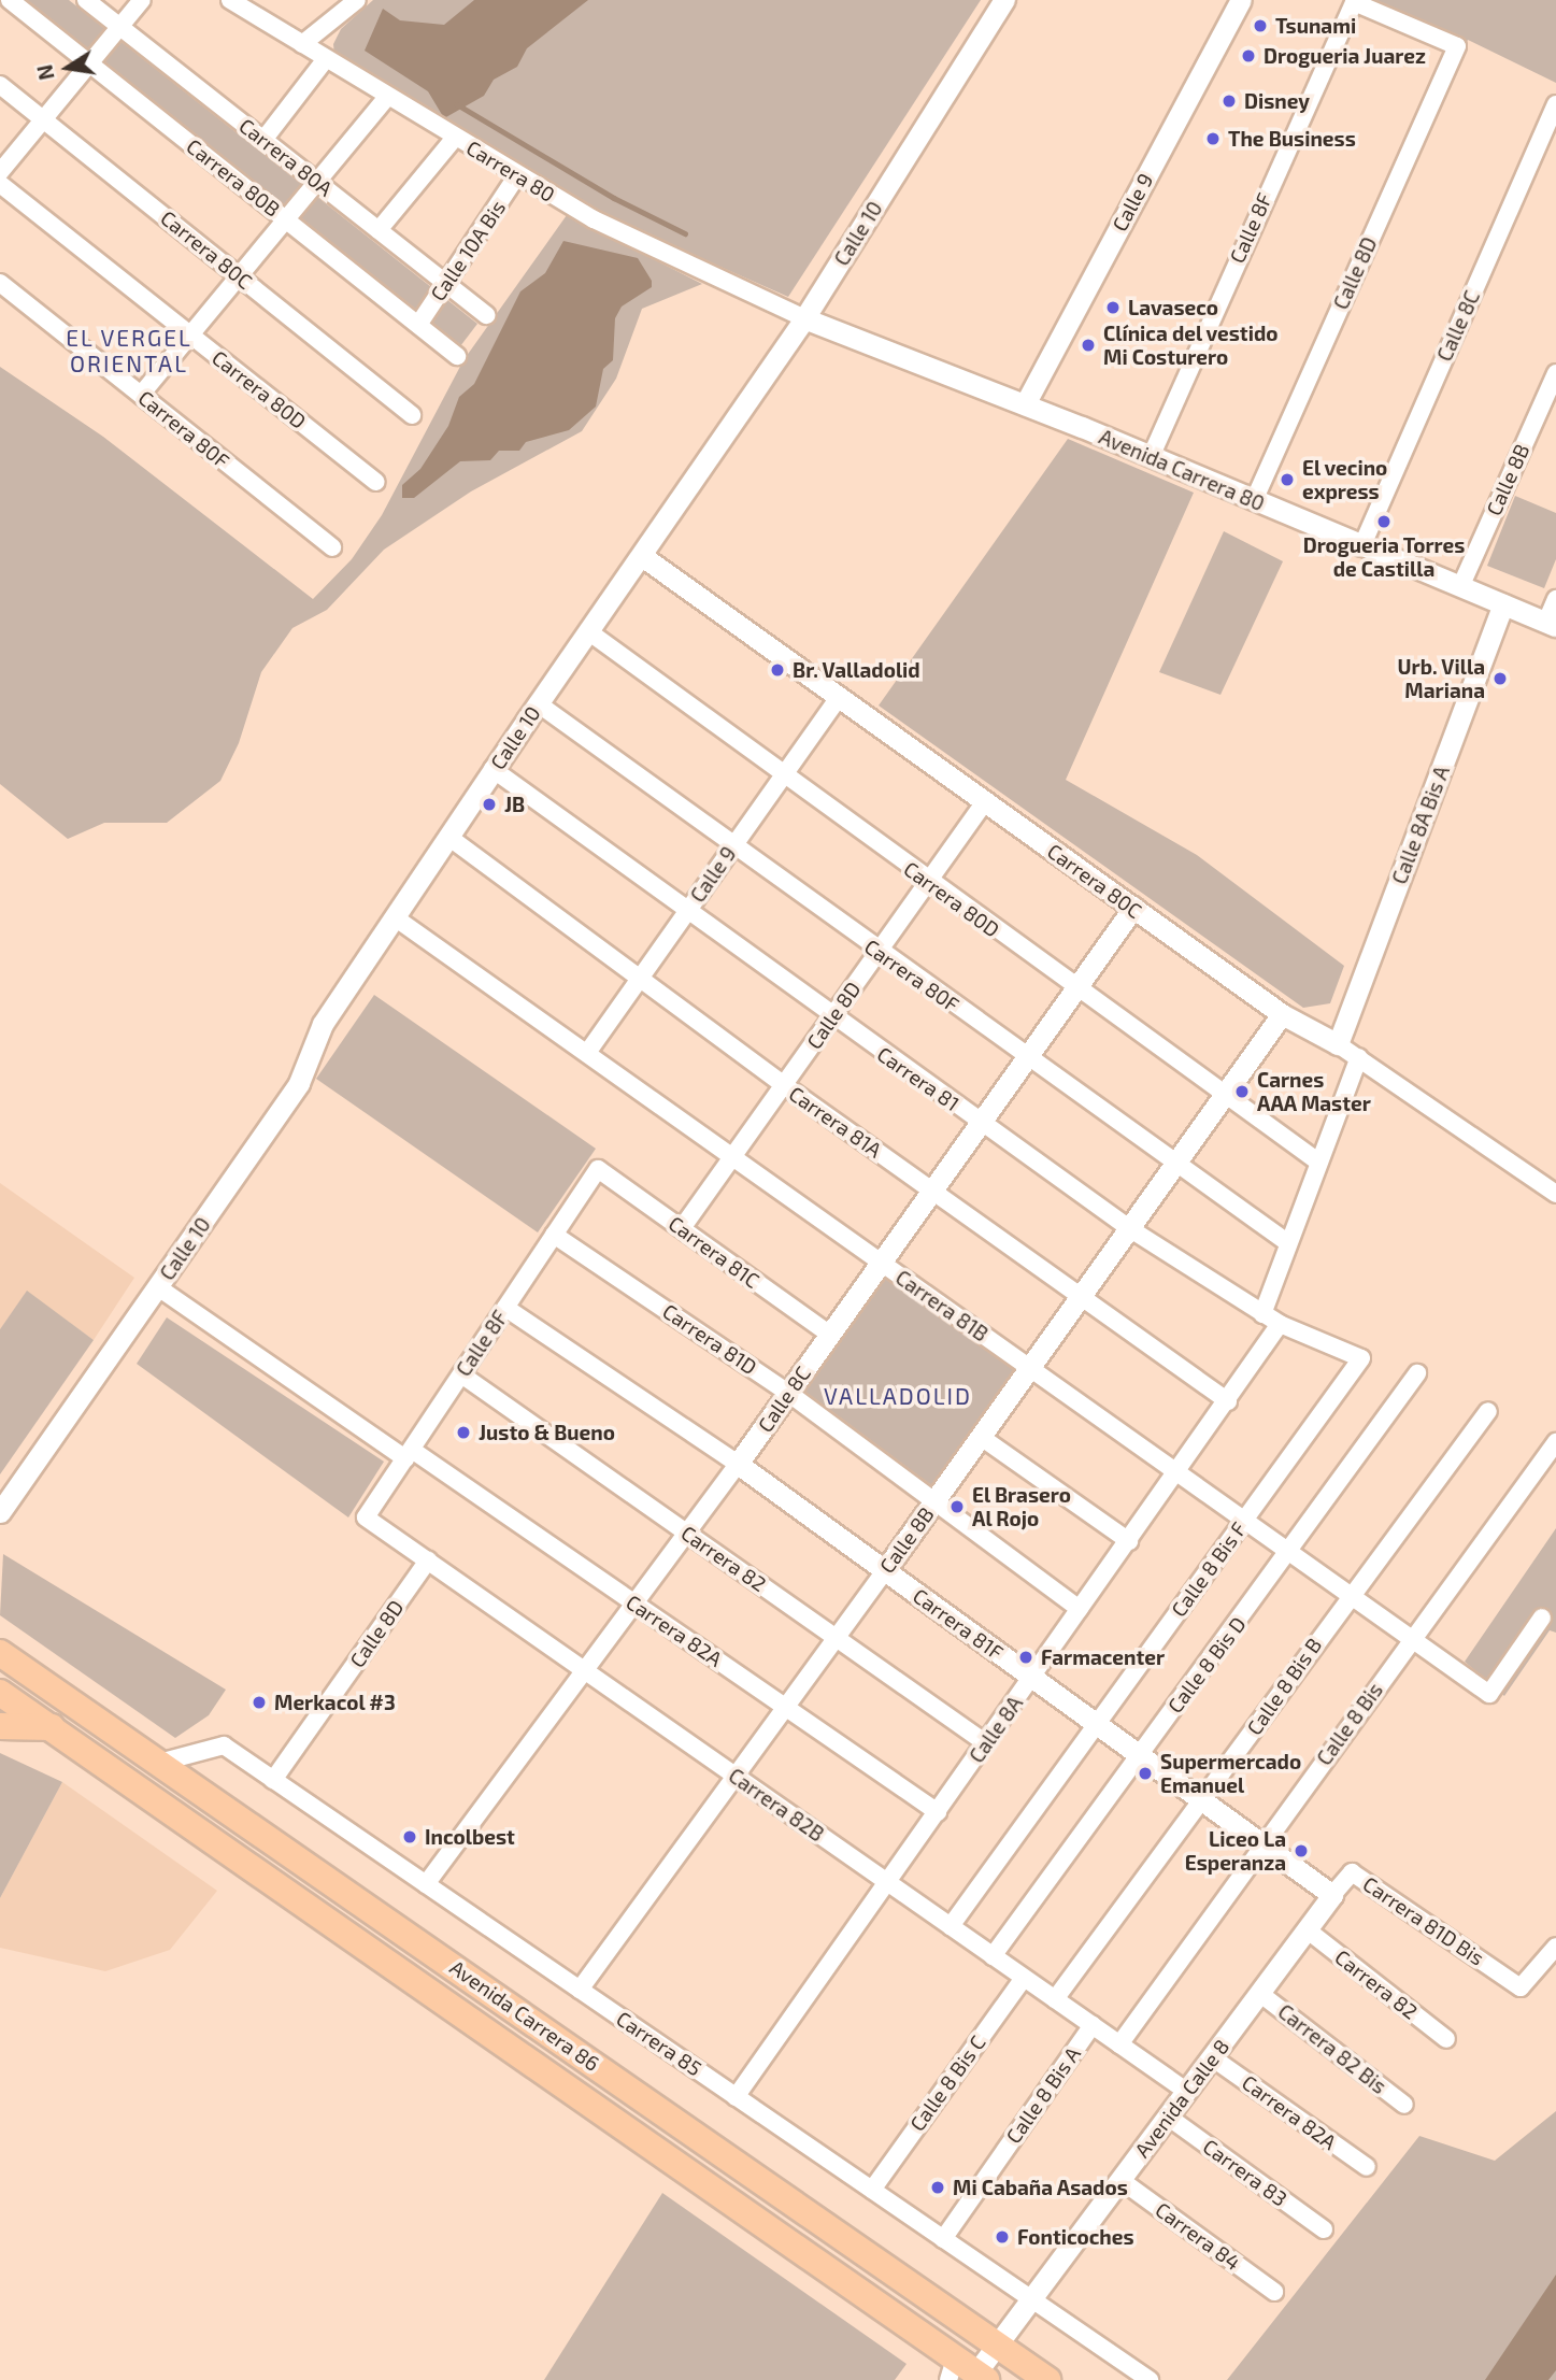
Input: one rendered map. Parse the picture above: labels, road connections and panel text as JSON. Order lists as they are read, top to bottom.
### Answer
{
  "streets": {
    "main road": ["Avenida Carrera 86"],
    "street": [
      "Carrera 80A",
      "Carrera 80",
      "Carrera 80B",
      "Calle 9",
      "Calle 8F",
      "Calle 10",
      "Carrera 80C",
      "Calle 10A Bis",
      "Calle 8D",
      "Calle 8C",
      "Carrera 80D",
      "Carrera 80F",
      "Avenida Carrera 80",
      "Calle 8B",
      "Calle 8A Bis A",
      "Carrera 81",
      "Carrera 81A",
      "Carrera 81C",
      "Carrera 81B",
      "Carrera 81D",
      "Carrera 82",
      "Calle 8 Bis F",
      "Carrera 81F",
      "Carrera 82A",
      "Calle 8 Bis D",
      "Calle 8 Bis B",
      "Calle 8 Bis",
      "Calle 8A",
      "Carrera 82B",
      "Carrera 81D Bis",
      "Carrera 85",
      "Carrera 82 Bis",
      "Calle 8 Bis C",
      "Calle 8 Bis A",
      "Avenida Calle 8",
      "Carrera 83",
      "Carrera 84"
    ]
  },
  "crossings": [
    ["Carrera 80A", "Calle 10A Bis"],
    ["Carrera 80", "Calle 10"],
    ["Carrera 80", "Calle 10A Bis"],
    ["Carrera 80", "Avenida Carrera 80"],
    ["Carrera 80B", "Calle 10A Bis"],
    ["Calle 9", "Carrera 80C"],
    ["Calle 9", "Carrera 80D"],
    ["Calle 9", "Carrera 80F"],
    ["Calle 9", "Avenida Carrera 80"],
    ["Calle 9", "Carrera 81"],
    ["Calle 9", "Carrera 81A"],
    ["Calle 9", "Carrera 81B"],
    ["Calle 8F", "Calle 8D"],
    ["Calle 8F", "Avenida Carrera 80"],
    ["Calle 8F", "Carrera 81C"],
    ["Calle 8F", "Carrera 81D"],
    ["Calle 8F", "Carrera 82"],
    ["Calle 8F", "Carrera 81F"],
    ["Calle 8F", "Carrera 82A"],
    ["Calle 8F", "Carrera 82B"],
    ["Calle 10", "Carrera 80C"],
    ["Calle 10", "Carrera 80D"],
    ["Calle 10", "Carrera 80F"],
    ["Calle 10", "Avenida Carrera 80"],
    ["Calle 10", "Carrera 81"],
    ["Calle 10", "Carrera 81A"],
    ["Calle 10", "Carrera 81B"],
    ["Calle 10", "Carrera 82A"],
    ["Carrera 80C", "Calle 8D"],
    ["Carrera 80C", "Calle 8C"],
    ["Carrera 80C", "Calle 8B"],
    ["Carrera 80C", "Calle 8A Bis A"],
    ["Calle 8D", "Carrera 80D"],
    ["Calle 8D", "Carrera 80F"],
    ["Calle 8D", "Avenida Carrera 80"],
    ["Calle 8D", "Carrera 81"],
    ["Calle 8D", "Carrera 81A"],
    ["Calle 8D", "Carrera 81C"],
    ["Calle 8D", "Carrera 81B"],
    ["Calle 8D", "Carrera 82B"],
    ["Calle 8D", "Carrera 85"],
    ["Calle 8C", "Carrera 80D"],
    ["Calle 8C", "Carrera 80F"],
    ["Calle 8C", "Avenida Carrera 80"],
    ["Calle 8C", "Carrera 81"],
    ["Calle 8C", "Carrera 81A"],
    ["Calle 8C", "Carrera 81C"],
    ["Calle 8C", "Carrera 81B"],
    ["Calle 8C", "Carrera 81D"],
    ["Calle 8C", "Carrera 82"],
    ["Calle 8C", "Carrera 81F"],
    ["Calle 8C", "Carrera 82A"],
    ["Calle 8C", "Carrera 82B"],
    ["Calle 8C", "Carrera 85"],
    ["Carrera 80D", "Calle 8B"],
    ["Carrera 80F", "Calle 8B"],
    ["Avenida Carrera 80", "Calle 8B"],
    ["Avenida Carrera 80", "Calle 8A Bis A"],
    ["Calle 8B", "Carrera 81"],
    ["Calle 8B", "Carrera 81A"],
    ["Calle 8B", "Carrera 81B"],
    ["Calle 8B", "Carrera 81D"],
    ["Calle 8B", "Carrera 82"],
    ["Calle 8B", "Carrera 81F"],
    ["Calle 8B", "Carrera 82A"],
    ["Calle 8B", "Carrera 82B"],
    ["Calle 8B", "Carrera 85"],
    ["Carrera 81", "Calle 8 Bis F"],
    ["Carrera 81", "Calle 8A"],
    ["Carrera 81A", "Calle 8A"],
    ["Carrera 81B", "Calle 8 Bis F"],
    ["Carrera 81B", "Calle 8 Bis D"],
    ["Carrera 81B", "Calle 8 Bis B"],
    ["Carrera 81B", "Calle 8 Bis"],
    ["Carrera 81B", "Calle 8A"],
    ["Carrera 81D", "Calle 8A"],
    ["Carrera 82", "Calle 8A"],
    ["Carrera 82", "Avenida Calle 8"],
    ["Calle 8 Bis F", "Carrera 81F"],
    ["Calle 8 Bis F", "Carrera 82B"],
    ["Carrera 81F", "Calle 8 Bis D"],
    ["Carrera 81F", "Calle 8 Bis B"],
    ["Carrera 81F", "Calle 8 Bis"],
    ["Carrera 81F", "Calle 8A"],
    ["Carrera 81F", "Carrera 81D Bis"],
    ["Carrera 81F", "Avenida Calle 8"],
    ["Carrera 82A", "Calle 8A"],
    ["Carrera 82A", "Avenida Calle 8"],
    ["Calle 8 Bis D", "Carrera 82B"],
    ["Calle 8 Bis B", "Carrera 82B"],
    ["Calle 8 Bis", "Carrera 82B"],
    ["Calle 8A", "Carrera 82B"],
    ["Calle 8A", "Carrera 85"],
    ["Carrera 82B", "Calle 8 Bis C"],
    ["Carrera 82B", "Calle 8 Bis A"],
    ["Carrera 82B", "Avenida Calle 8"],
    ["Carrera 81D Bis", "Avenida Calle 8"],
    ["Avenida Carrera 86", "Carrera 85"],
    ["Avenida Carrera 86", "Avenida Calle 8"],
    ["Carrera 85", "Calle 8 Bis C"],
    ["Carrera 85", "Calle 8 Bis A"],
    ["Carrera 85", "Avenida Calle 8"],
    ["Carrera 82 Bis", "Avenida Calle 8"],
    ["Avenida Calle 8", "Carrera 83"],
    ["Avenida Calle 8", "Carrera 84"]
  ],
  "districts": ["EL VERGEL ORIENTAL", "VALLADOLID"],
  "places": [
    "Tsunami",
    "Drogueria Juarez",
    "Disney",
    "The Business",
    "Lavaseco",
    "Clínica del vestido Mi Costurero",
    "El vecino express",
    "Drogueria Torres de Castilla",
    "Br. Valladolid",
    "Urb. Villa Mariana",
    "JB",
    "Carnes AAA Master",
    "Justo & Bueno",
    "El Brasero Al Rojo",
    "Farmacenter",
    "Merkacol #3",
    "Supermercado Emanuel",
    "Incolbest",
    "Liceo La Esperanza",
    "Mi Cabaña Asados",
    "Fonticoches"
  ],
  "north": "left"
}
